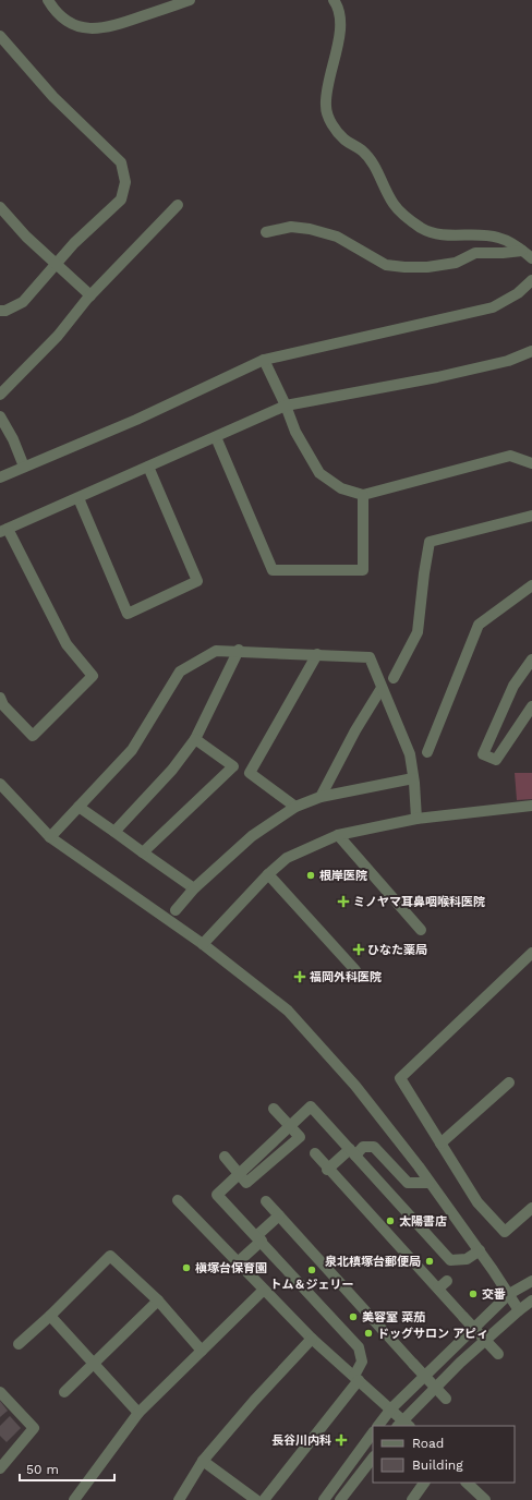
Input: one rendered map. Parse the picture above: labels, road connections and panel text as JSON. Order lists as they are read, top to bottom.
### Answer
{
  "places": {
    "other": [
      "根岸医院",
      "太陽書店",
      "泉北槙塚台郵便局",
      "槇塚台保育園",
      "トム＆ジェリー",
      "交番",
      "美容室 菜茄",
      "ドッグサロン アピィ"
    ],
    "health": [
      "ミノヤマ耳鼻咽喉科医院",
      "ひなた薬局",
      "福岡外科医院",
      "長谷川内科"
    ]
  },
  "legend": ["Road", "Building"],
  "scale_bar": "50 m"
}
